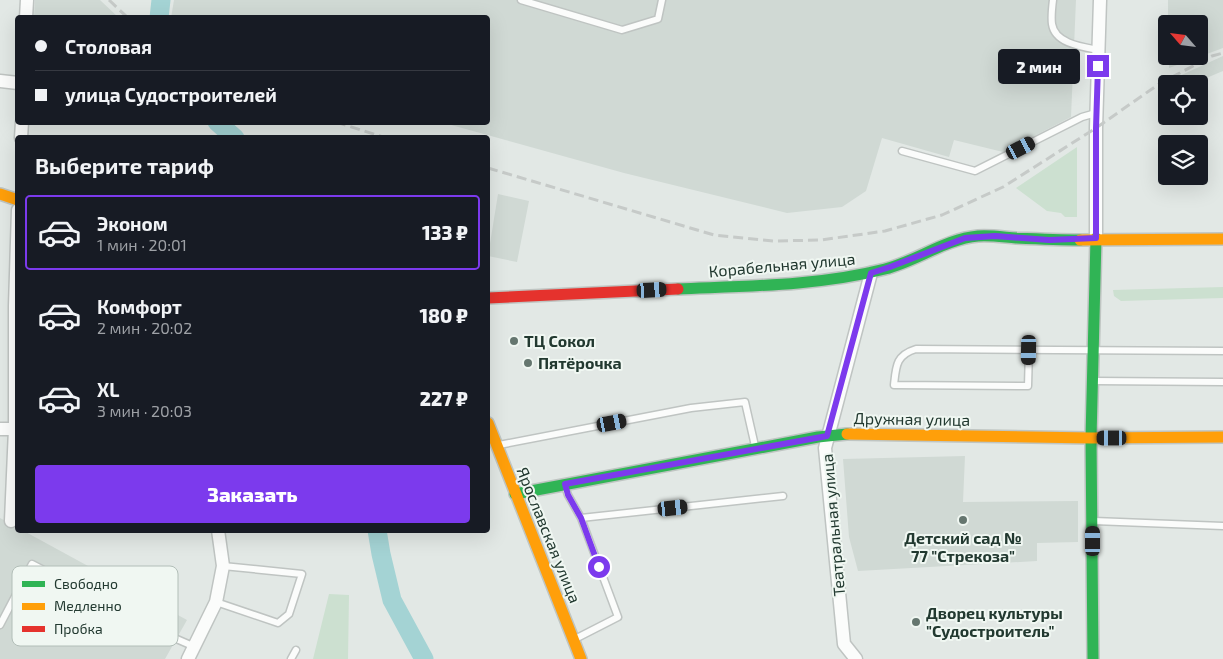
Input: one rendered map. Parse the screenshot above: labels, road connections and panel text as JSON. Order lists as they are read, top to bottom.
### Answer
{
  "streets": {
    "street": [
      "Корабельная улица",
      "Дружная улица",
      "Театральная улица",
      "Ярославская улица"
    ]
  },
  "crossings": [
    ["Корабельная улица", "Театральная улица"],
    ["Дружная улица", "Театральная улица"],
    ["Дружная улица", "Ярославская улица"]
  ],
  "places": [
    "ТЦ Сокол",
    "Пятёрочка",
    "Детский сад № 77 \"Стрекоза\"",
    "Дворец культуры \"Судостроитель\""
  ],
  "legend": ["Свободно", "Медленно", "Пробка"],
  "north": "top left",
  "page": {
    "banner": ["Столовая", "улица Судостроителей"],
    "bubble": "2 мин",
    "heading": "Выберите тариф",
    "list": [
      {
        "name": "Эконом",
        "note": "1 мин · 20:01",
        "value": "133 ₽"
      },
      {
        "name": "Комфорт",
        "note": "2 мин · 20:02",
        "value": "180 ₽"
      },
      {
        "name": "XL",
        "note": "3 мин · 20:03",
        "value": "227 ₽"
      }
    ],
    "buttons": "Заказать"
  }
}
